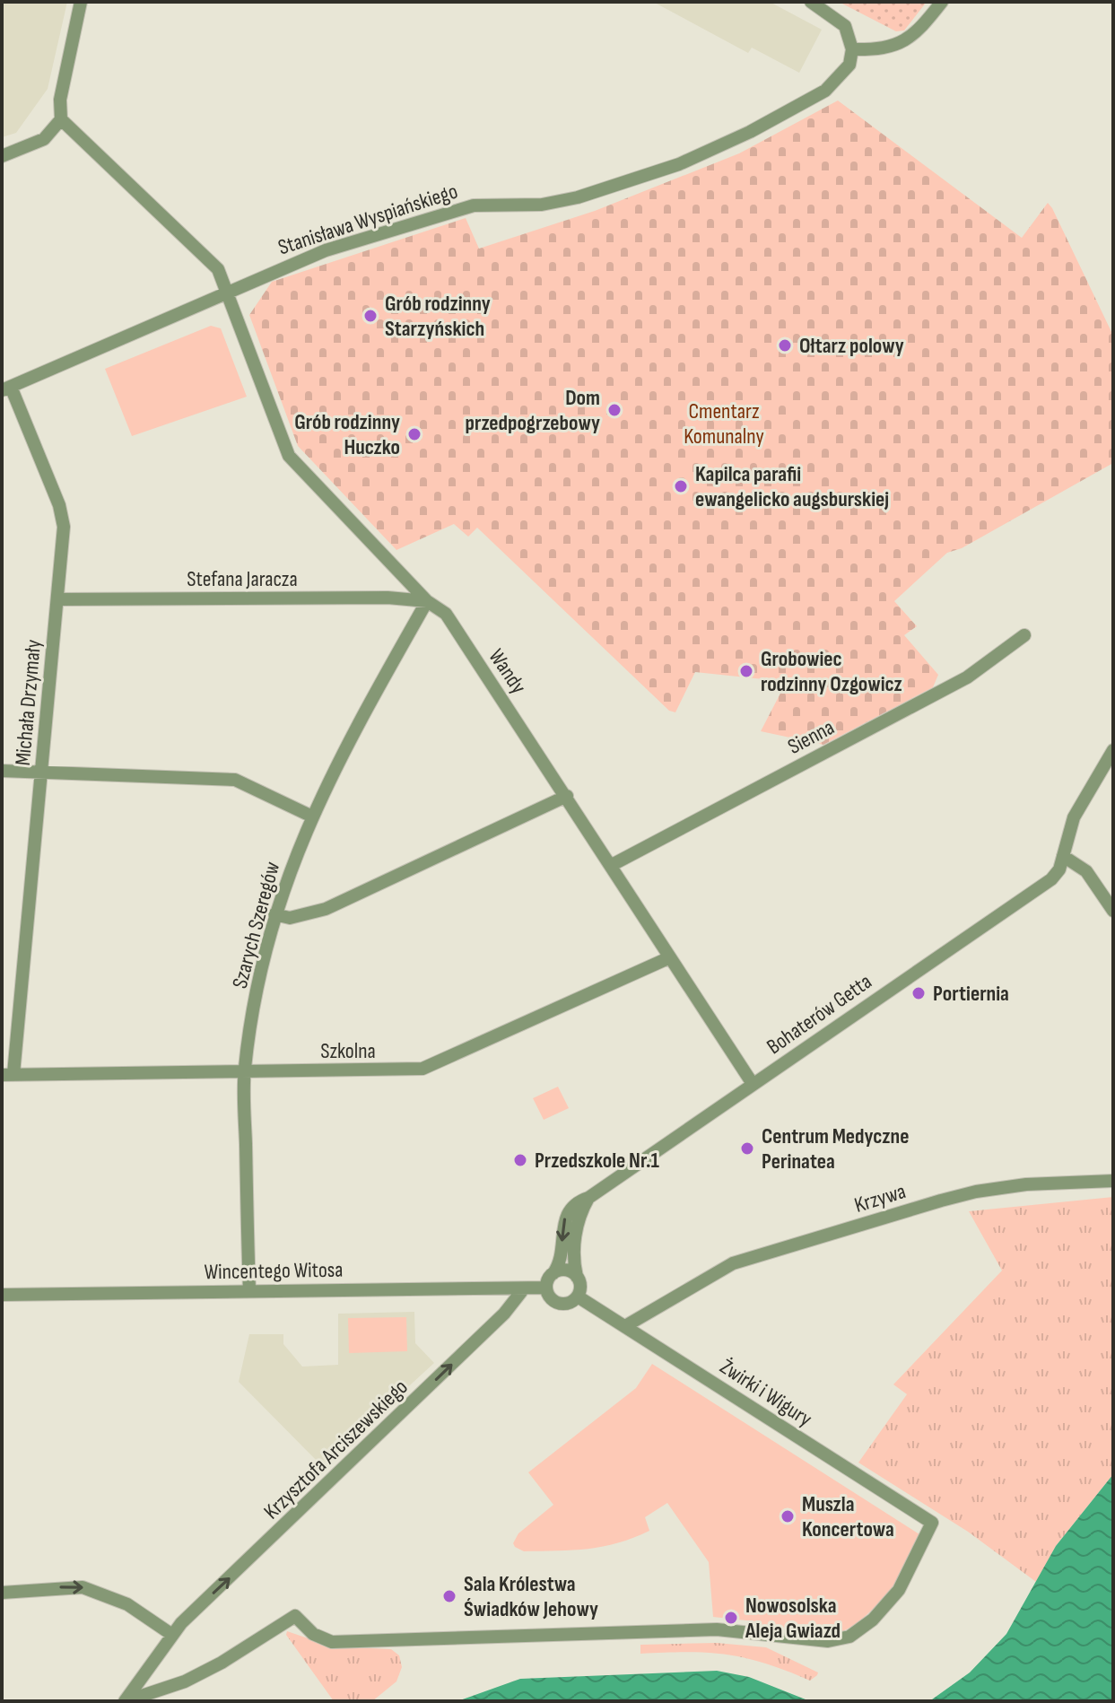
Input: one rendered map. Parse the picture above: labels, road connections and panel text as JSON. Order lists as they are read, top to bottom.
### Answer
{
  "streets": {
    "street": [
      "Stanisława Wyspiańskiego",
      "Stefana Jaracza",
      "Wandy",
      "Michała Drzymały",
      "Sienna",
      "Szarych Szeregów",
      "Bohaterów Getta",
      "Szkolna",
      "Krzywa",
      "Wincentego Witosa",
      "Żwirki i Wigury",
      "Krzysztofa Arciszewskiego"
    ]
  },
  "crossings": [
    ["Stanisława Wyspiańskiego", "Wandy"],
    ["Stanisława Wyspiańskiego", "Michała Drzymały"],
    ["Stefana Jaracza", "Wandy"],
    ["Stefana Jaracza", "Michała Drzymały"],
    ["Stefana Jaracza", "Szarych Szeregów"],
    ["Wandy", "Sienna"],
    ["Wandy", "Szarych Szeregów"],
    ["Wandy", "Bohaterów Getta"],
    ["Wandy", "Szkolna"],
    ["Michała Drzymały", "Szkolna"],
    ["Szarych Szeregów", "Szkolna"],
    ["Szarych Szeregów", "Wincentego Witosa"],
    ["Bohaterów Getta", "Wincentego Witosa"],
    ["Bohaterów Getta", "Żwirki i Wigury"],
    ["Krzywa", "Żwirki i Wigury"],
    ["Wincentego Witosa", "Żwirki i Wigury"],
    ["Wincentego Witosa", "Krzysztofa Arciszewskiego"],
    ["Żwirki i Wigury", "Krzysztofa Arciszewskiego"]
  ],
  "one_way": ["Krzysztofa Arciszewskiego"],
  "parks": ["Cmentarz Komunalny"],
  "places": [
    "Grób rodzinny Starzyńskich",
    "Ołtarz polowy",
    "Dom przedpogrzebowy",
    "Grób rodzinny Huczko",
    "Kapilca parafii ewangelicko augsburskiej",
    "Grobowiec rodzinny Ozgowicz",
    "Portiernia",
    "Centrum Medyczne Perinatea",
    "Przedszkole Nr.1",
    "Muszla Koncertowa",
    "Sala Królestwa Świadków Jehowy",
    "Nowosolska Aleja Gwiazd"
  ]
}
